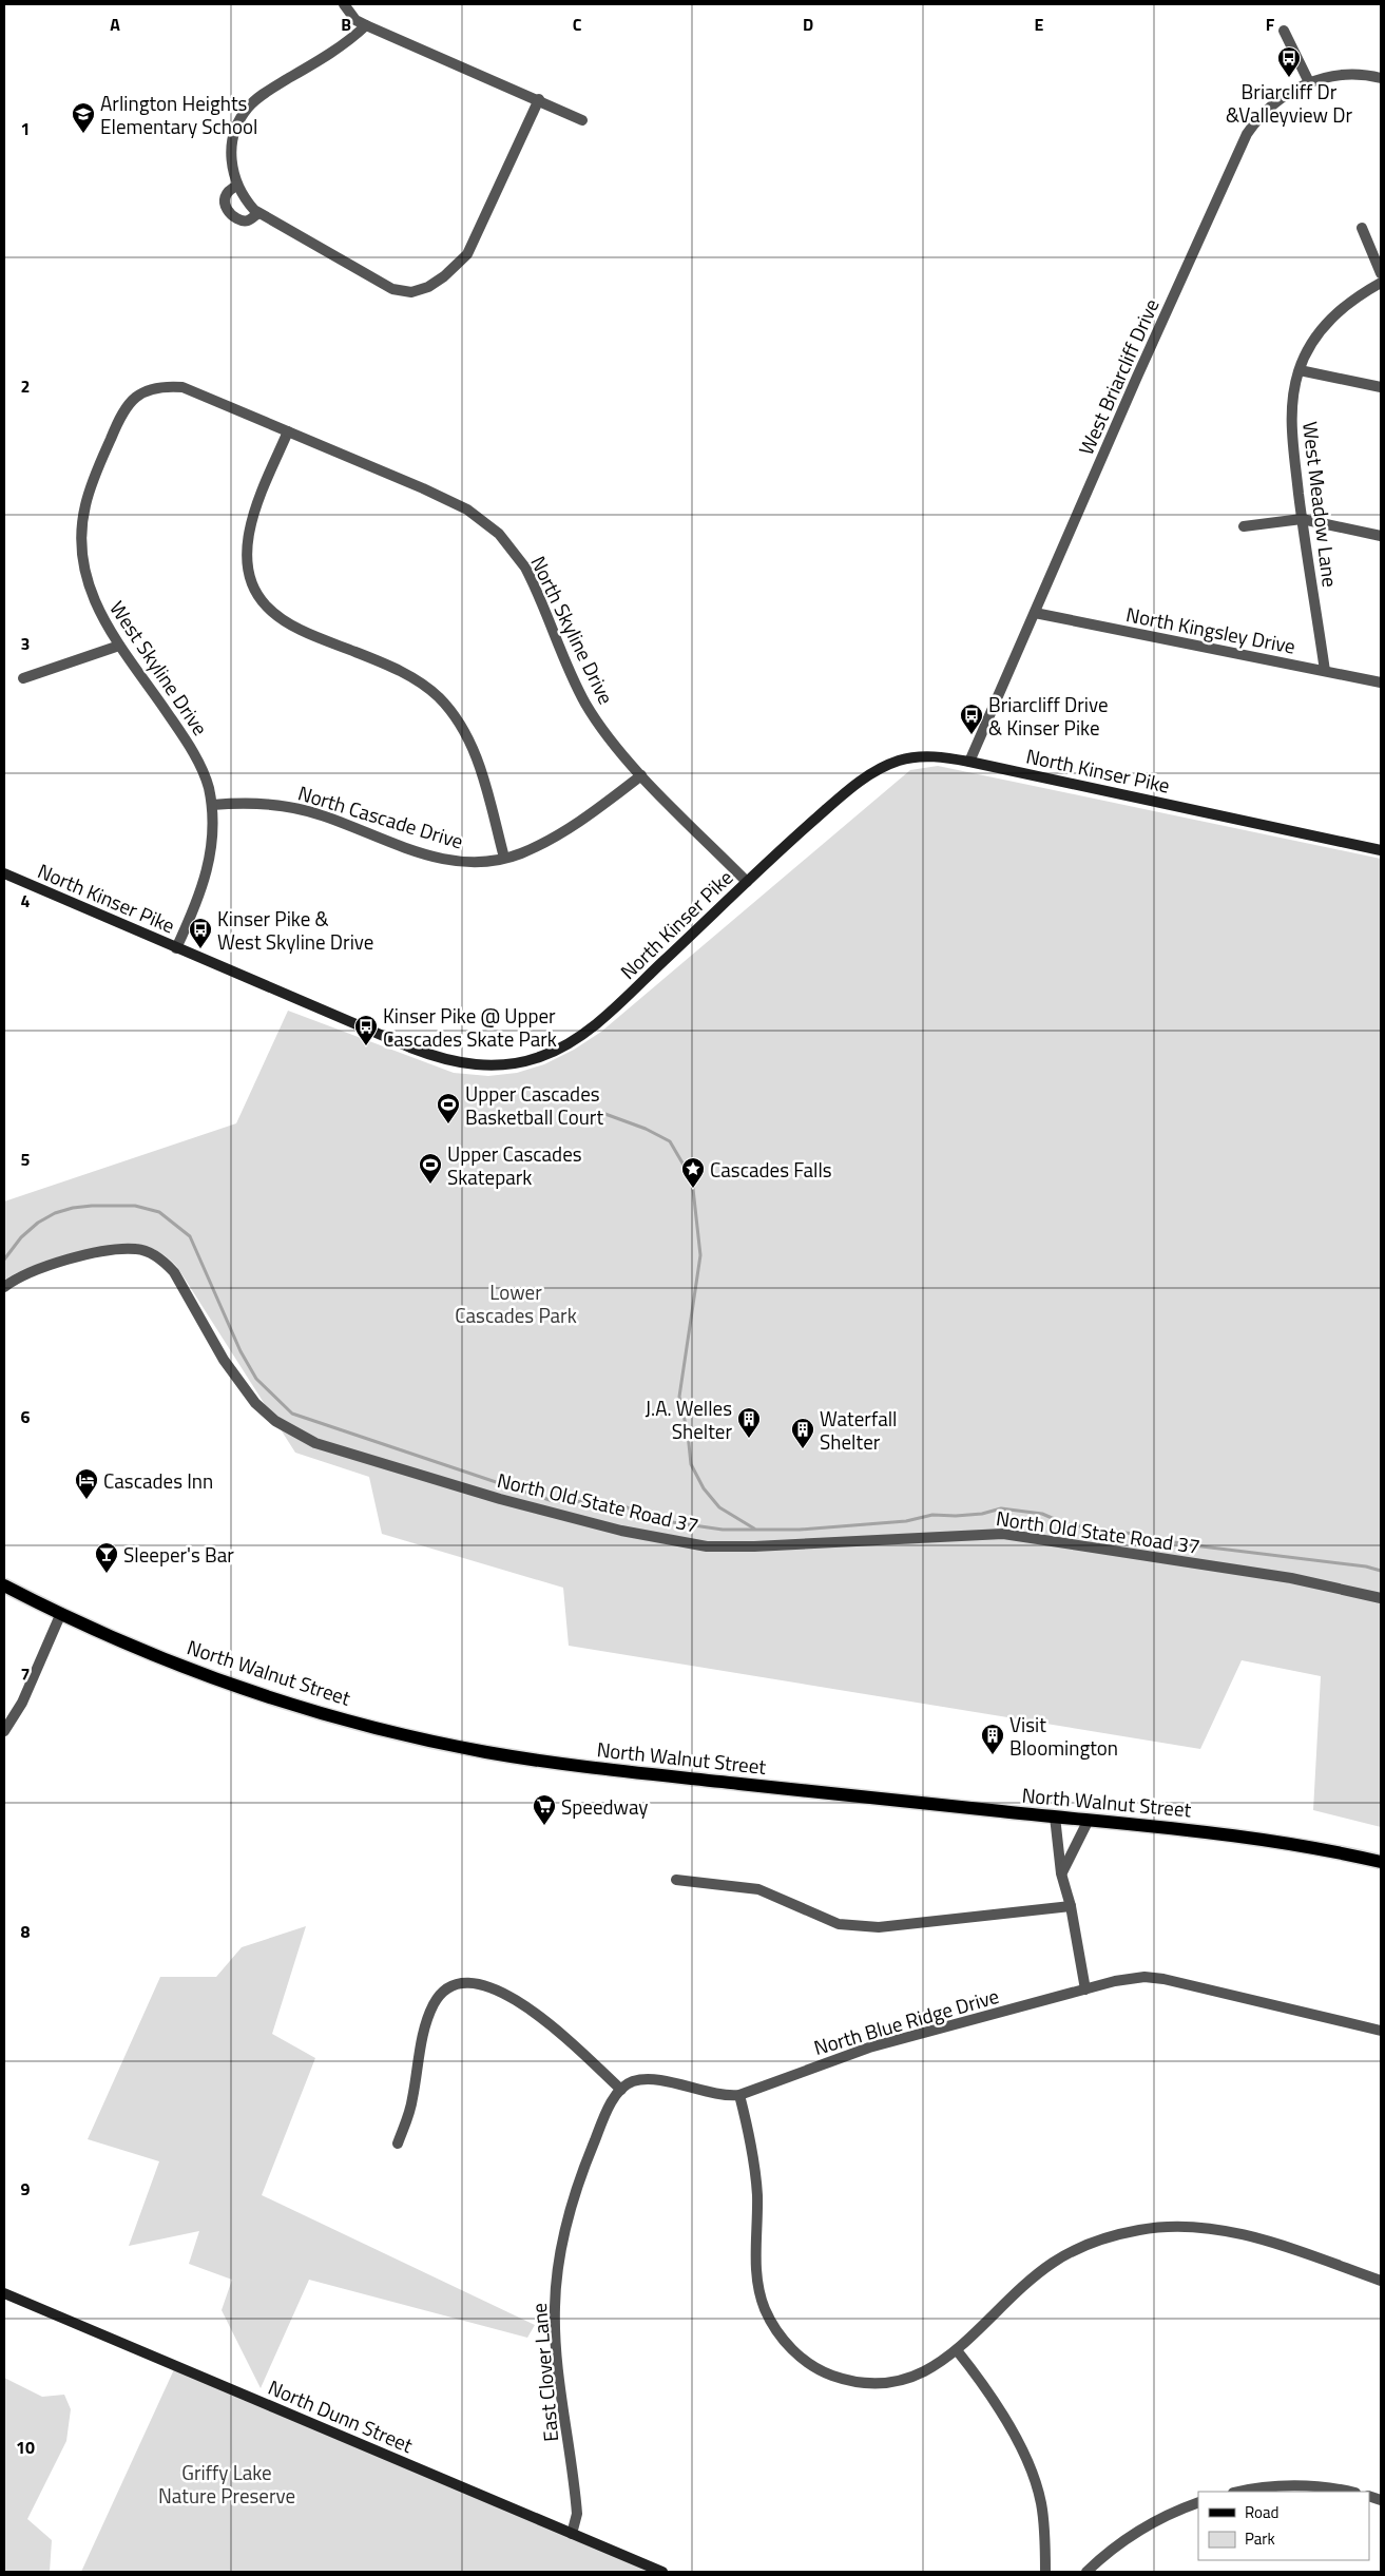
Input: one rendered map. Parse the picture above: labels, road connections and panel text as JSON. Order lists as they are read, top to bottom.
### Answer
{
  "streets": {
    "main road": ["North Walnut Street"],
    "street": [
      "West Briarcliff Drive",
      "West Meadow Lane",
      "North Skyline Drive",
      "North Kingsley Drive",
      "West Skyline Drive",
      "North Kinser Pike",
      "North Cascade Drive",
      "North Old State Road 37",
      "North Blue Ridge Drive",
      "East Clover Lane",
      "North Dunn Street"
    ]
  },
  "crossings": [
    ["West Briarcliff Drive", "North Kingsley Drive"],
    ["West Briarcliff Drive", "North Kinser Pike"],
    ["West Meadow Lane", "North Kingsley Drive"],
    ["North Skyline Drive", "West Skyline Drive"],
    ["North Skyline Drive", "North Kinser Pike"],
    ["North Skyline Drive", "North Cascade Drive"],
    ["West Skyline Drive", "North Kinser Pike"],
    ["West Skyline Drive", "North Cascade Drive"],
    ["East Clover Lane", "North Dunn Street"]
  ],
  "parks": ["Lower Cascades Park", "Griffy Lake Nature Preserve"],
  "places": {
    "bus stop": [
      "Briarcliff Dr &Valleyview Dr",
      "Briarcliff Drive & Kinser Pike",
      "Kinser Pike & West Skyline Drive",
      "Kinser Pike @ Upper Cascades Skate Park"
    ],
    "school or university": ["Arlington Heights Elementary School"],
    "sports": ["Upper Cascades Basketball Court", "Upper Cascades Skatepark"],
    "place": ["Cascades Falls"],
    "building": ["J.A. Welles Shelter", "Waterfall Shelter", "Visit Bloomington"],
    "hotel": ["Cascades Inn"],
    "bar": ["Sleeper's Bar"],
    "supermarket": ["Speedway"]
  },
  "legend": ["Road", "Park"],
  "grid": {
    "columns": [
      "A",
      "B",
      "C",
      "D",
      "E",
      "F"
    ],
    "rows": [
      "1",
      "2",
      "3",
      "4",
      "5",
      "6",
      "7",
      "8",
      "9",
      "10"
    ]
  }
}
